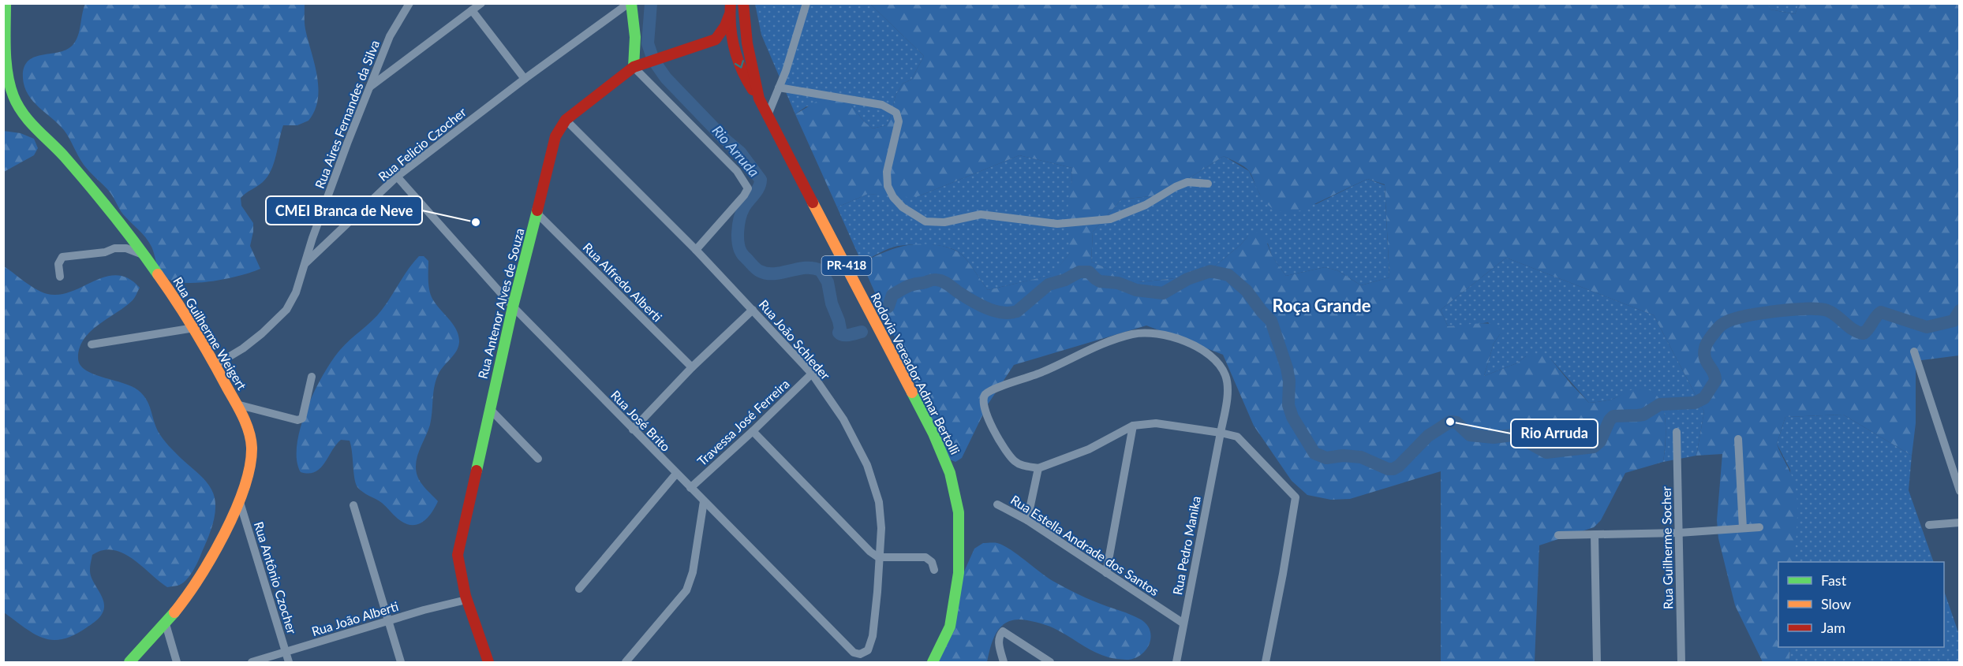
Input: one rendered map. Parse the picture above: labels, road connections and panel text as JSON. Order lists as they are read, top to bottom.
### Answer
{
  "streets": {
    "main road": [
      "PR-418",
      "Rua Antenor Alves de Souza",
      "Rua Guilherme Weigert",
      "Rodovia Vereador Admar Bertolli"
    ],
    "street": [
      "Rua Aires Fernandes da Silva",
      "Rua Felicio Czocher",
      "Rua Alfredo Alberti",
      "Rua João Schleder",
      "Rua José Brito",
      "Travessa José Ferreira",
      "Rua Estella Andrade dos Santos",
      "Rua Pedro Manika",
      "Rua Guilherme Socher",
      "Rua Antônio Czocher",
      "Rua João Alberti"
    ]
  },
  "crossings": [
    ["Rua Aires Fernandes da Silva", "Rua Felicio Czocher"],
    ["Rua Felicio Czocher", "Rua Guilherme Weigert"],
    ["Rua Felicio Czocher", "Rua José Brito"],
    ["Rua Alfredo Alberti", "Rua Antenor Alves de Souza"],
    ["Rua Antenor Alves de Souza", "Rua João Schleder"],
    ["Rua Antenor Alves de Souza", "Rua José Brito"],
    ["Rua Antenor Alves de Souza", "Rua João Alberti"],
    ["Rua Guilherme Weigert", "Rua Antônio Czocher"],
    ["Rua João Schleder", "Rua José Brito"],
    ["Rua João Schleder", "Travessa José Ferreira"],
    ["Rua José Brito", "Travessa José Ferreira"],
    ["Rua Estella Andrade dos Santos", "Rua Pedro Manika"],
    ["Rua Antônio Czocher", "Rua João Alberti"]
  ],
  "districts": ["Roça Grande"],
  "water": ["Rio Arruda"],
  "places": ["CMEI Branca de Neve", "Rio Arruda"],
  "legend": ["Fast", "Slow", "Jam"]
}
